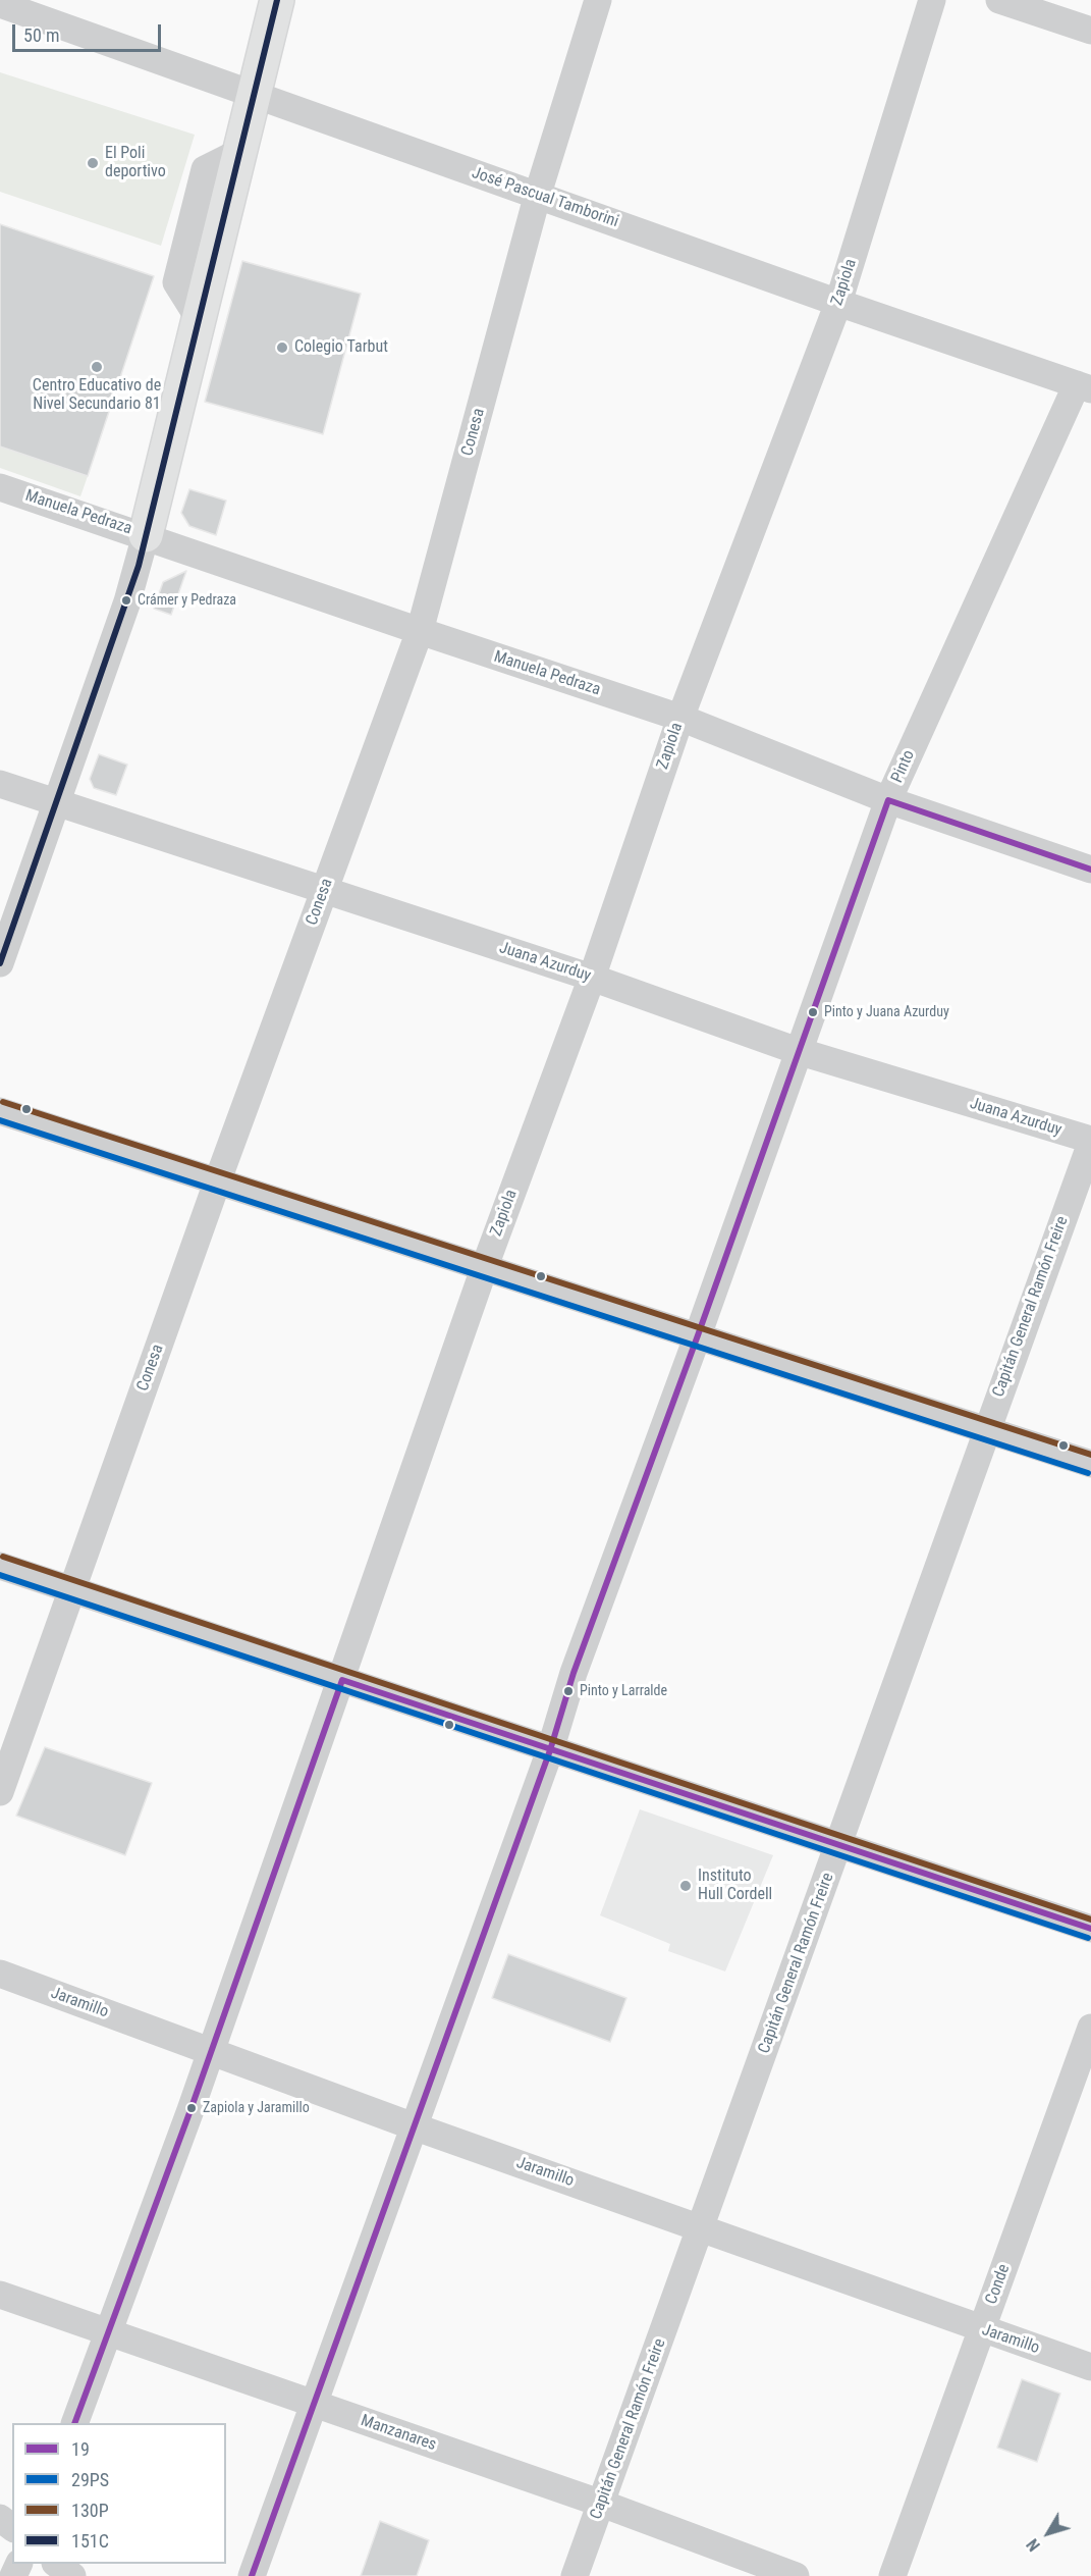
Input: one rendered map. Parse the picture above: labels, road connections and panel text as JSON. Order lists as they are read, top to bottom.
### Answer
{
  "streets": {
    "street": [
      "José Pascual Tamborini",
      "Zapiola",
      "Conesa",
      "Manuela Pedraza",
      "Pinto",
      "Juana Azurduy",
      "Capitán General Ramón Freire",
      "Jaramillo",
      "Conde",
      "Manzanares"
    ]
  },
  "crossings": [
    ["José Pascual Tamborini", "Zapiola"],
    ["José Pascual Tamborini", "Conesa"],
    ["José Pascual Tamborini", "Pinto"],
    ["Zapiola", "Manuela Pedraza"],
    ["Zapiola", "Juana Azurduy"],
    ["Zapiola", "Jaramillo"],
    ["Zapiola", "Manzanares"],
    ["Conesa", "Manuela Pedraza"],
    ["Conesa", "Juana Azurduy"],
    ["Manuela Pedraza", "Pinto"],
    ["Pinto", "Juana Azurduy"],
    ["Pinto", "Jaramillo"],
    ["Pinto", "Manzanares"],
    ["Juana Azurduy", "Capitán General Ramón Freire"],
    ["Capitán General Ramón Freire", "Jaramillo"],
    ["Capitán General Ramón Freire", "Manzanares"],
    ["Jaramillo", "Conde"]
  ],
  "places": [
    "El Poli deportivo",
    "Colegio Tarbut",
    "Centro Educativo de Nivel Secundario 81",
    "Crámer y Pedraza",
    "Pinto y Juana Azurduy",
    "Pinto y Larralde",
    "Instituto Hull Cordell",
    "Zapiola y Jaramillo"
  ],
  "lines": [
    "transit line 151C",
    "transit line 19",
    "transit line 130P",
    "transit line 29PS"
  ],
  "legend": [
    "19",
    "29PS",
    "130P",
    "151C"
  ],
  "scale_bar": "50 m",
  "north": "bottom left"
}
